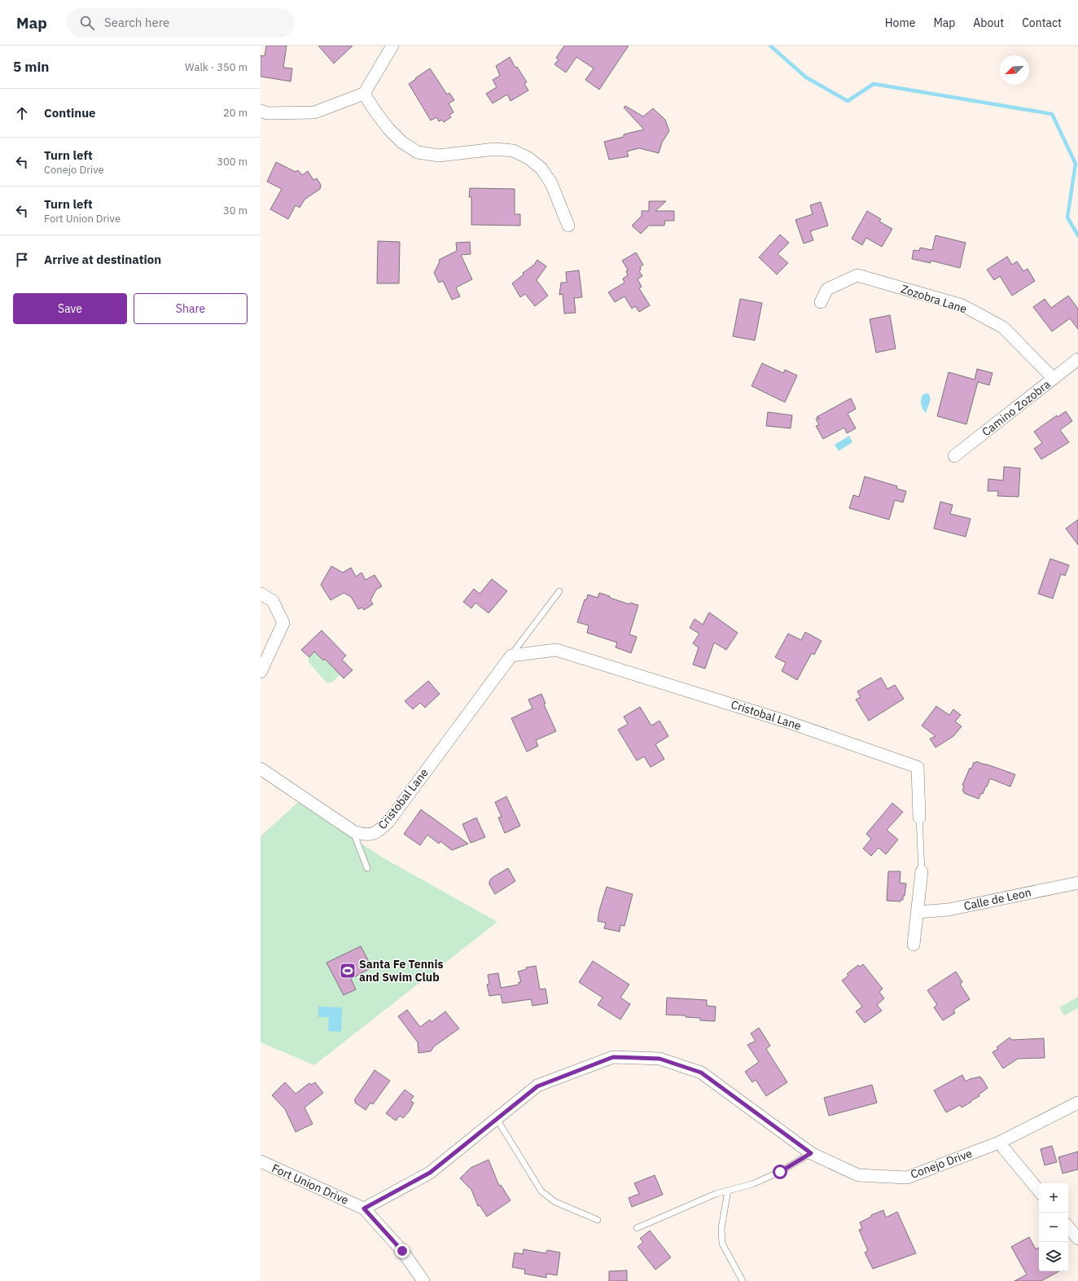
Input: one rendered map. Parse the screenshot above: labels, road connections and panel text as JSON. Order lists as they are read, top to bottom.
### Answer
{
  "streets": {
    "street": [
      "Zozobra Lane",
      "Camino Zozobra",
      "Cristobal Lane",
      "Calle de Leon",
      "Conejo Drive",
      "Fort Union Drive"
    ]
  },
  "crossings": [
    ["Zozobra Lane", "Camino Zozobra"],
    ["Conejo Drive", "Fort Union Drive"]
  ],
  "places": {
    "sports": ["Santa Fe Tennis and Swim Club"]
  },
  "north": "bottom left",
  "page": {
    "header": "Map",
    "search": "Search here",
    "nav": [
      "Home",
      "Map",
      "About",
      "Contact"
    ],
    "heading": ["5 min", "Walk · 350 m"],
    "list": [
      ["Continue", "20 m"],
      ["Turn left", "Conejo Drive", "300 m"],
      ["Turn left", "Fort Union Drive", "30 m"],
      "Arrive at destination"
    ],
    "buttons": ["Save", "Share"],
    "map_buttons": ["+", "−"]
  }
}
